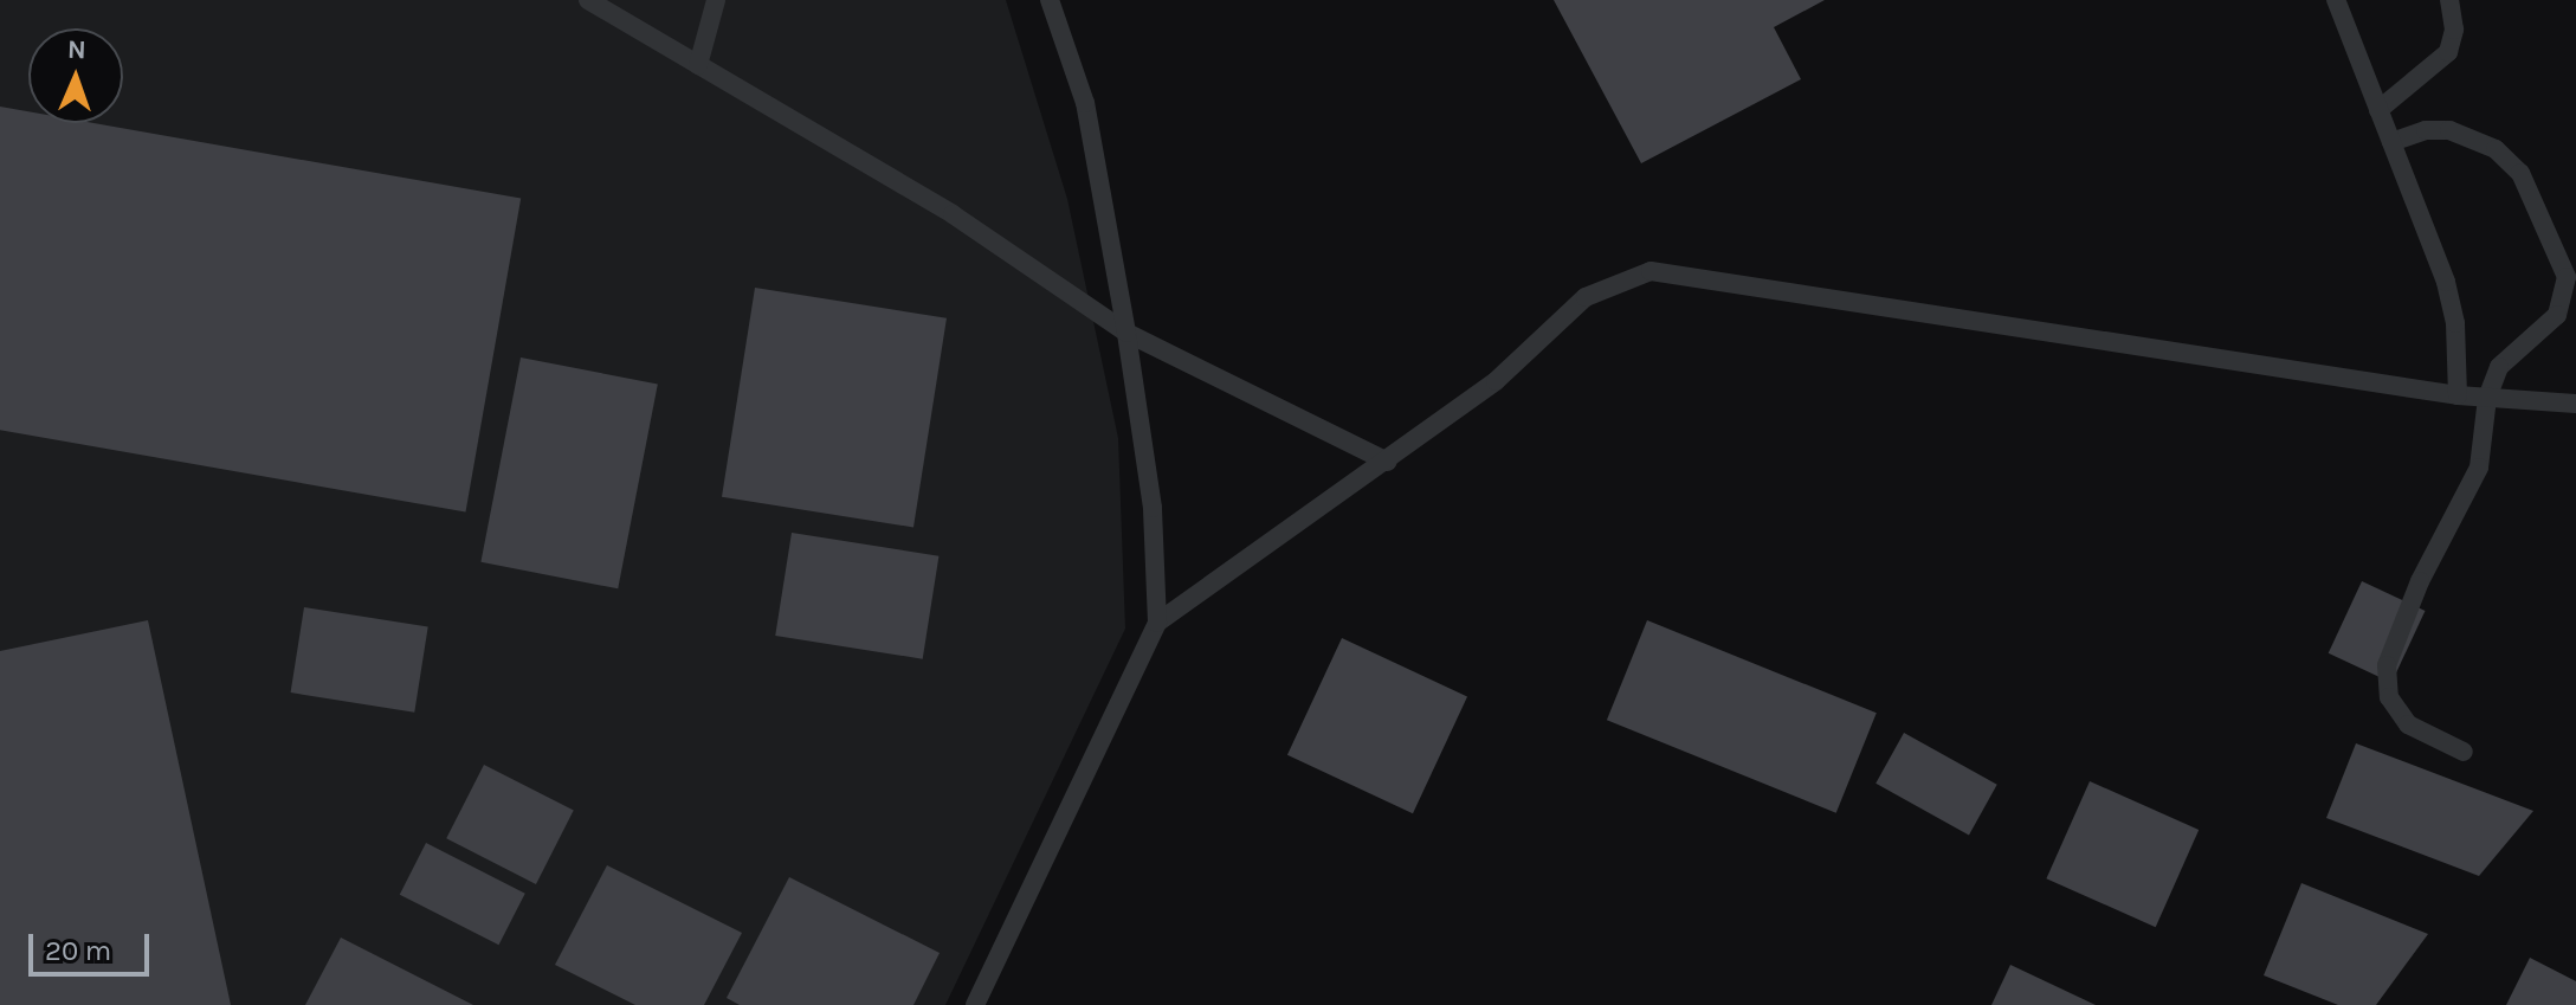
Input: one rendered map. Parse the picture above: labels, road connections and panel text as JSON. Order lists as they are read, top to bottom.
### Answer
{
  "scale_bar": "20 m",
  "north": "top"
}
